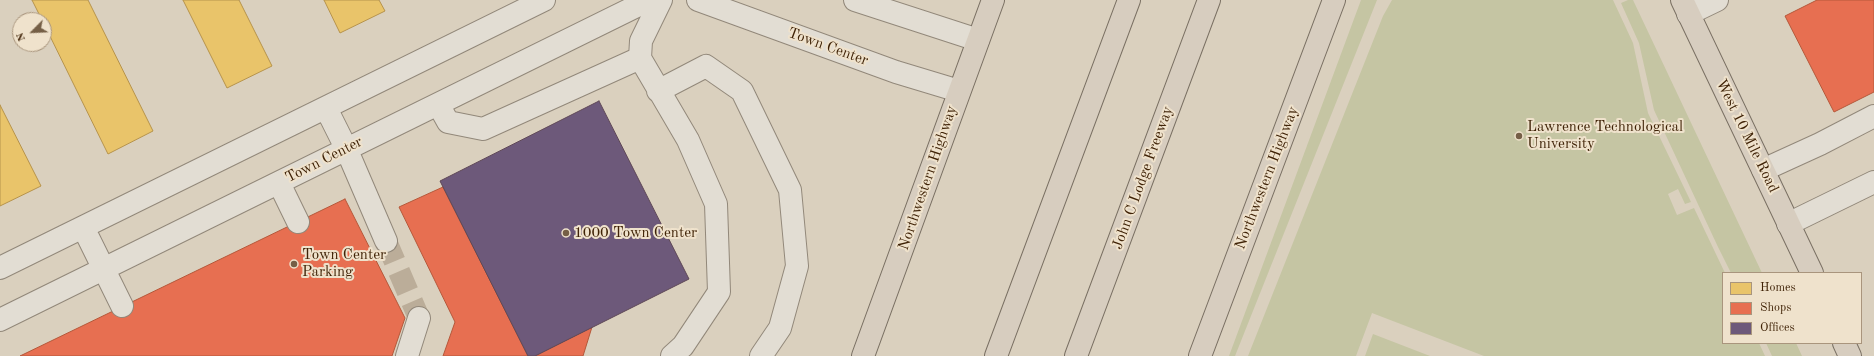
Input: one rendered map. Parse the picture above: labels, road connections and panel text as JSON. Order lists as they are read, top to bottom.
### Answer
{
  "streets": {
    "main road": ["West 10 Mile Road", "Northwestern Highway", "John C Lodge Freeway"],
    "street": ["Town Center"]
  },
  "crossings": [
    ["Town Center", "Northwestern Highway"]
  ],
  "places": ["Lawrence Technological University", "1000 Town Center", "Town Center Parking"],
  "legend": ["Homes", "Shops", "Offices"],
  "north": "bottom left"
}
